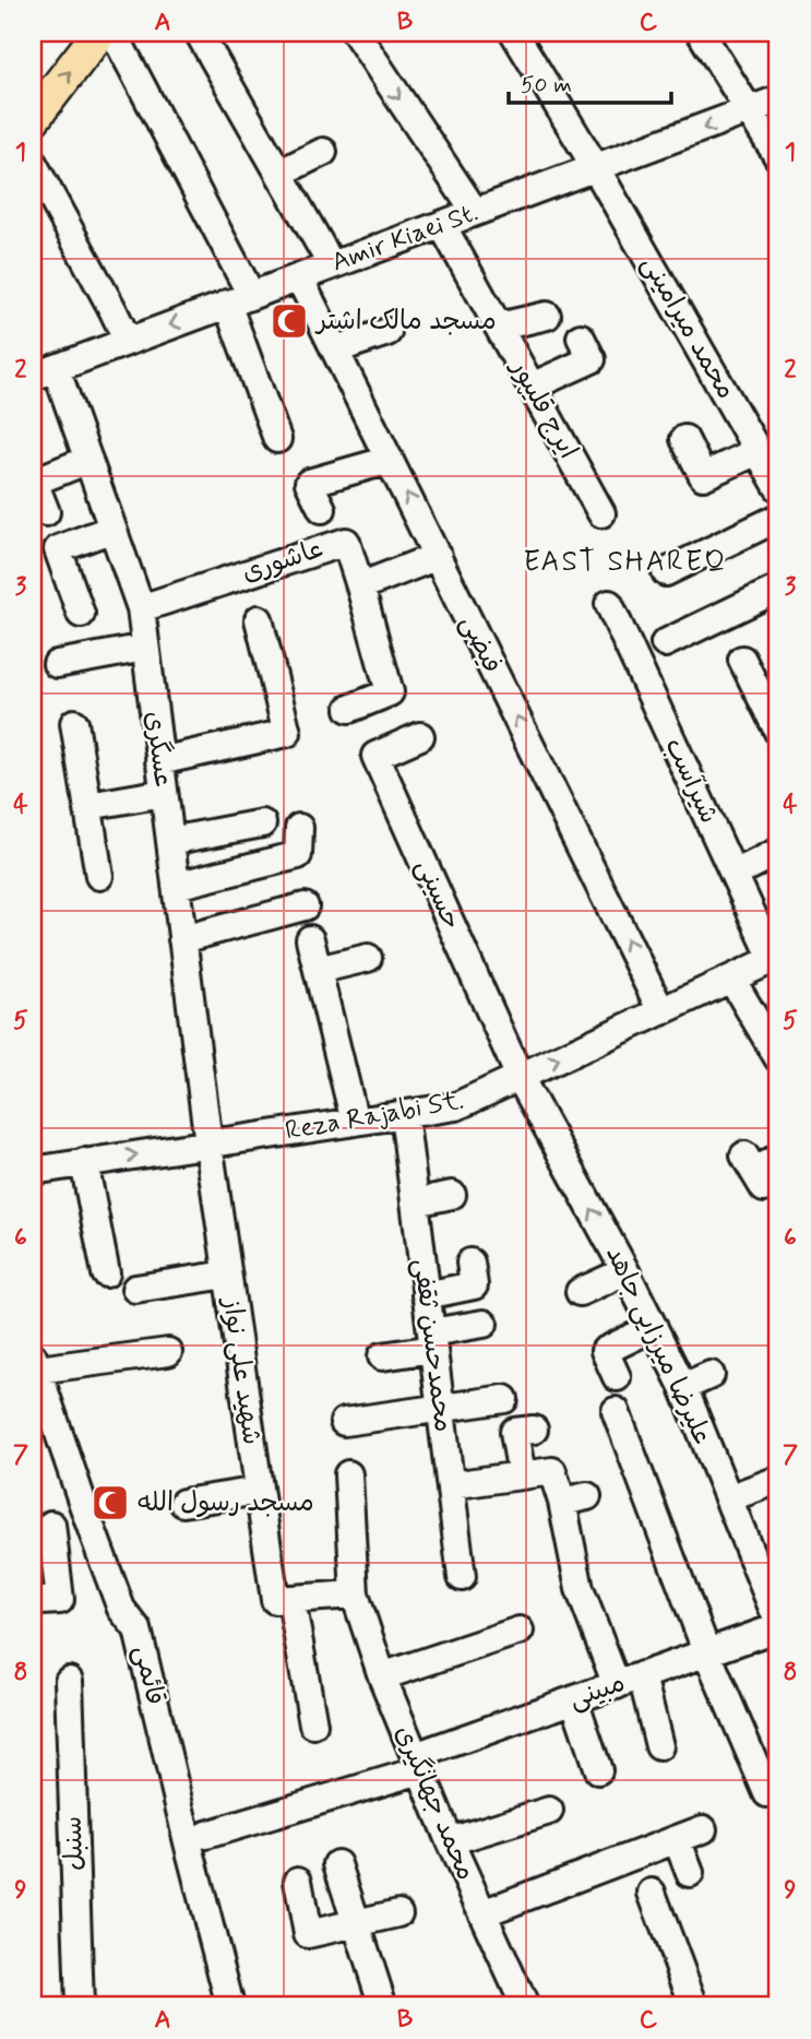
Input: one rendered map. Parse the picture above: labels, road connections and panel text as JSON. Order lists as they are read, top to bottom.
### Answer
{
  "streets": {
    "street": [
      "Amir Kiaei St.",
      "محمد میرامینی",
      "ایرج قلیپور",
      "عاشوری",
      "فیضی",
      "عسگری",
      "شیرآسب",
      "حسینی",
      "Reza Rajabi St.",
      "محمدحسن ثقفی",
      "علیرضا میرزایی جاهد",
      "شهید علی نواز",
      "قائمی",
      "مبینی",
      "محمد جهانگیری",
      "سنبل"
    ]
  },
  "crossings": [
    ["Amir Kiaei St.", "محمد میرامینی"],
    ["Amir Kiaei St.", "ایرج قلیپور"],
    ["Amir Kiaei St.", "فیضی"],
    ["Amir Kiaei St.", "عسگری"],
    ["عاشوری", "عسگری"],
    ["فیضی", "Reza Rajabi St."],
    ["عسگری", "Reza Rajabi St."],
    ["عسگری", "شهید علی نواز"],
    ["شیرآسب", "Reza Rajabi St."],
    ["حسینی", "Reza Rajabi St."],
    ["حسینی", "علیرضا میرزایی جاهد"],
    ["Reza Rajabi St.", "محمدحسن ثقفی"],
    ["Reza Rajabi St.", "علیرضا میرزایی جاهد"],
    ["Reza Rajabi St.", "شهید علی نواز"],
    ["علیرضا میرزایی جاهد", "مبینی"],
    ["مبینی", "محمد جهانگیری"]
  ],
  "one_way": ["Amir Kiaei St.", "فیضی"],
  "districts": ["EAST SHAREQ"],
  "places": {
    "mosque": ["مسجد مالک اشتر", "مسجد رسول الله"]
  },
  "scale_bar": "50 m",
  "grid": {
    "columns": ["A", "B", "C"],
    "rows": [
      "1",
      "2",
      "3",
      "4",
      "5",
      "6",
      "7",
      "8",
      "9"
    ]
  }
}
